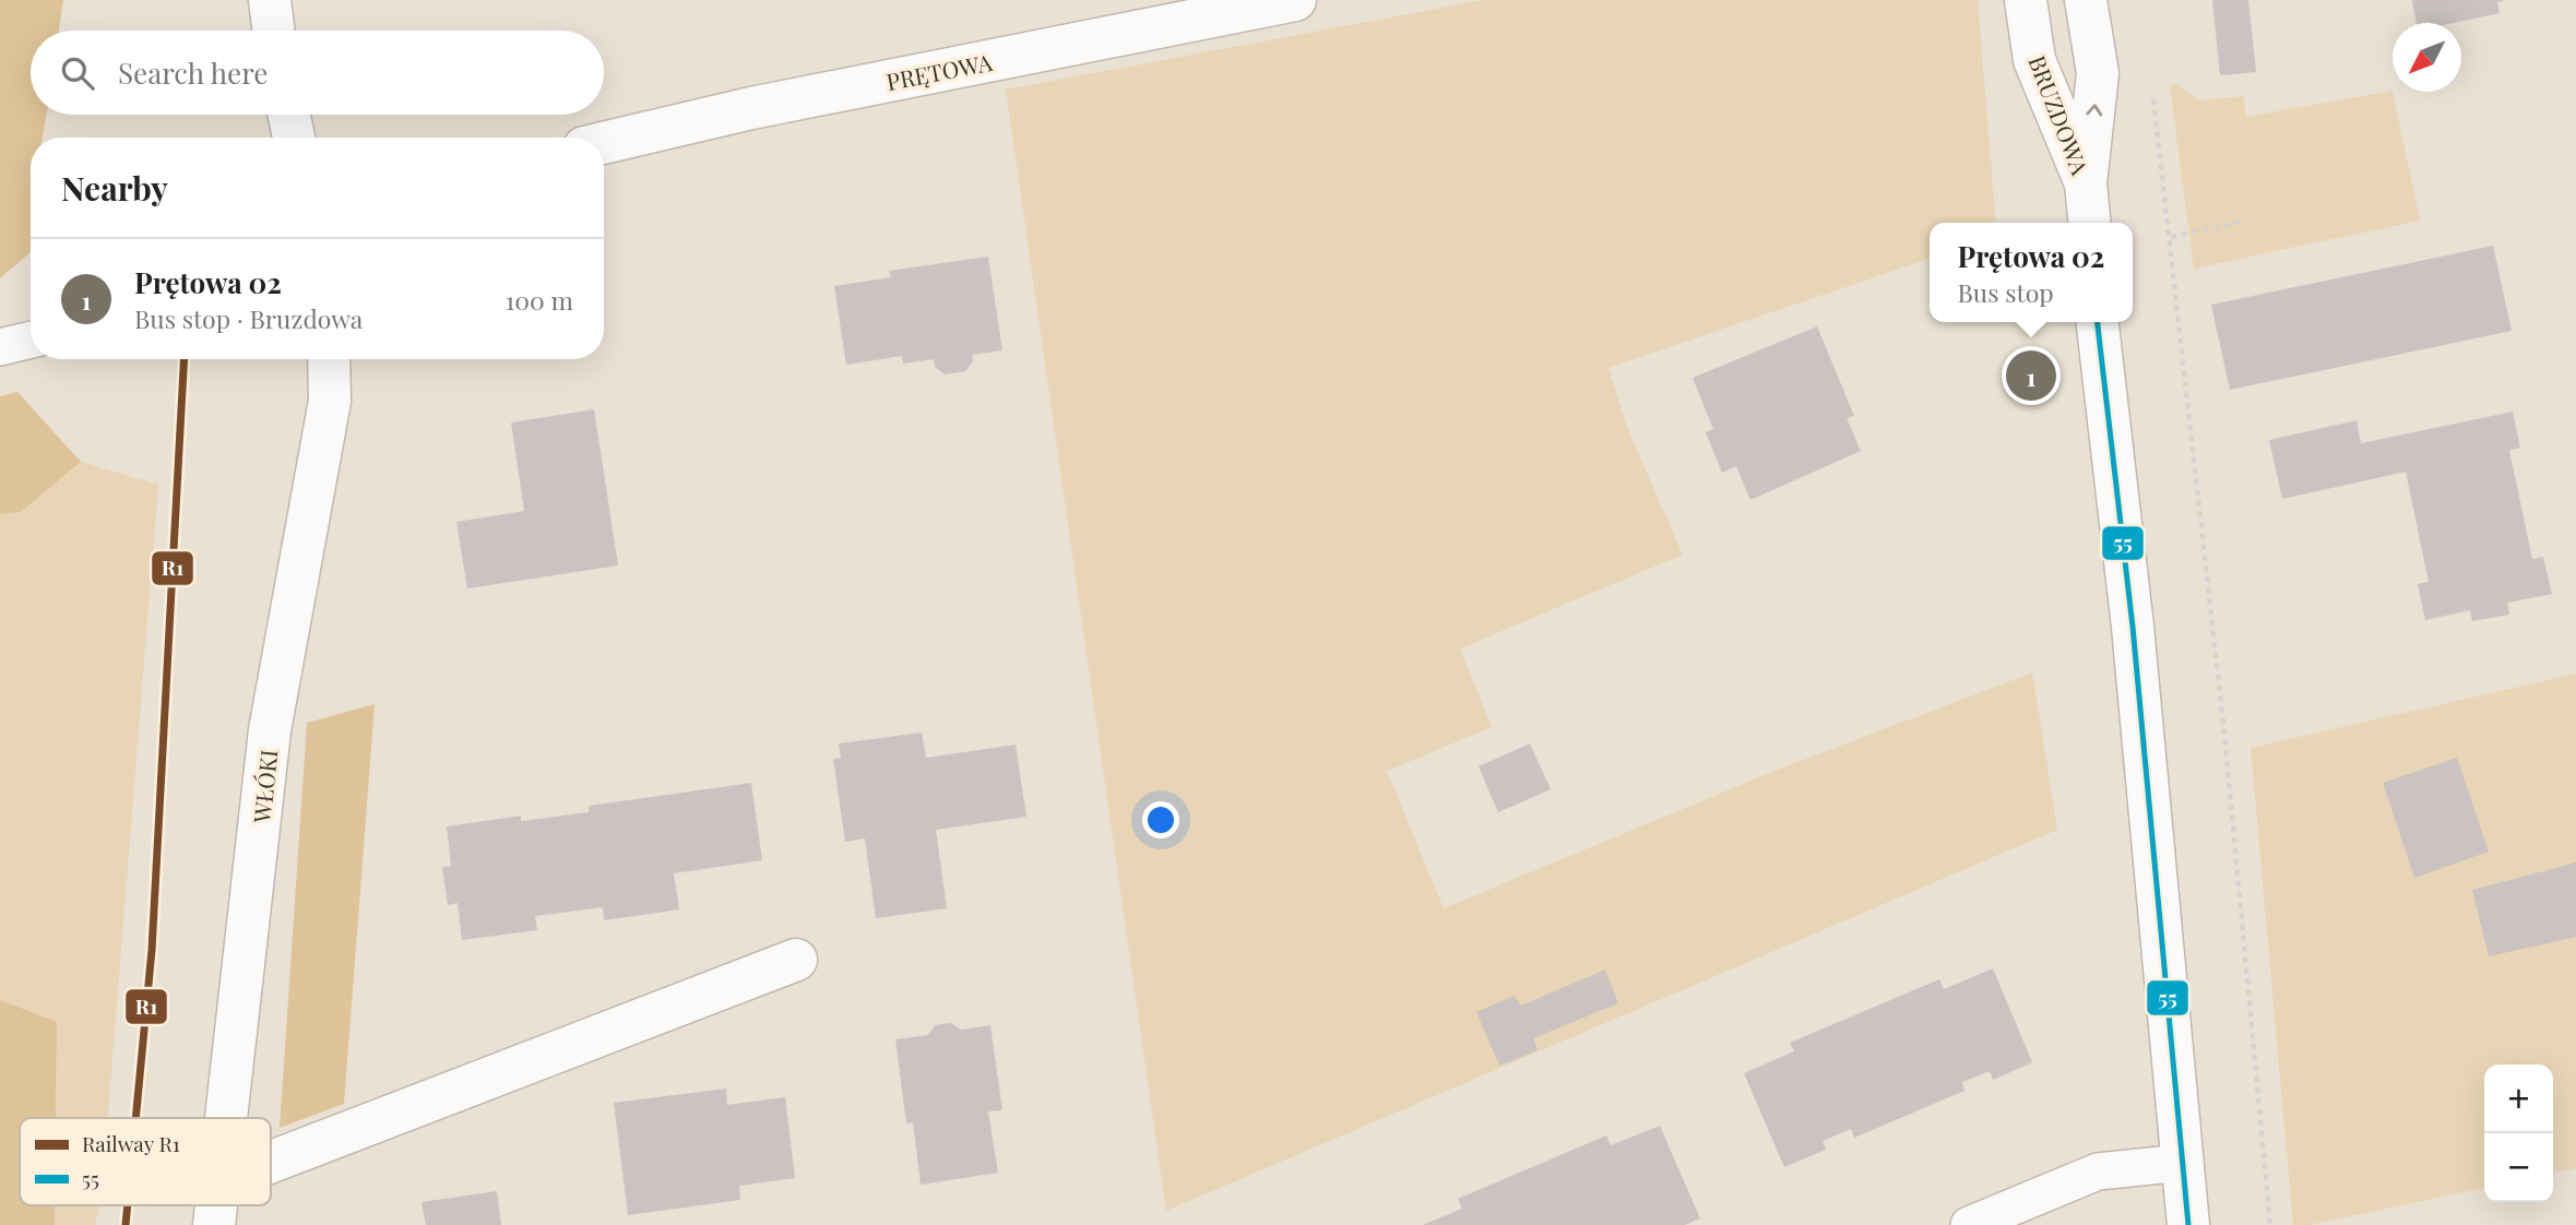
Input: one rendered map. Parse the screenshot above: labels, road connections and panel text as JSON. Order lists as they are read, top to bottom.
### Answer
{
  "streets": {
    "street": ["PRĘTOWA", "BRUZDOWA", "WŁÓKI"]
  },
  "lines": ["transit line 55", "rail line R1"],
  "legend": ["Railway R1", "55"],
  "north": "bottom left",
  "page": {
    "search": "Search here",
    "heading": "Nearby",
    "popup": ["Prętowa 02", "Bus stop"],
    "list": [
      {
        "mark": "1",
        "name": "Prętowa 02",
        "note": "Bus stop · Bruzdowa",
        "value": "100 m"
      }
    ],
    "pins": "1",
    "map_buttons": ["+", "−"]
  }
}
